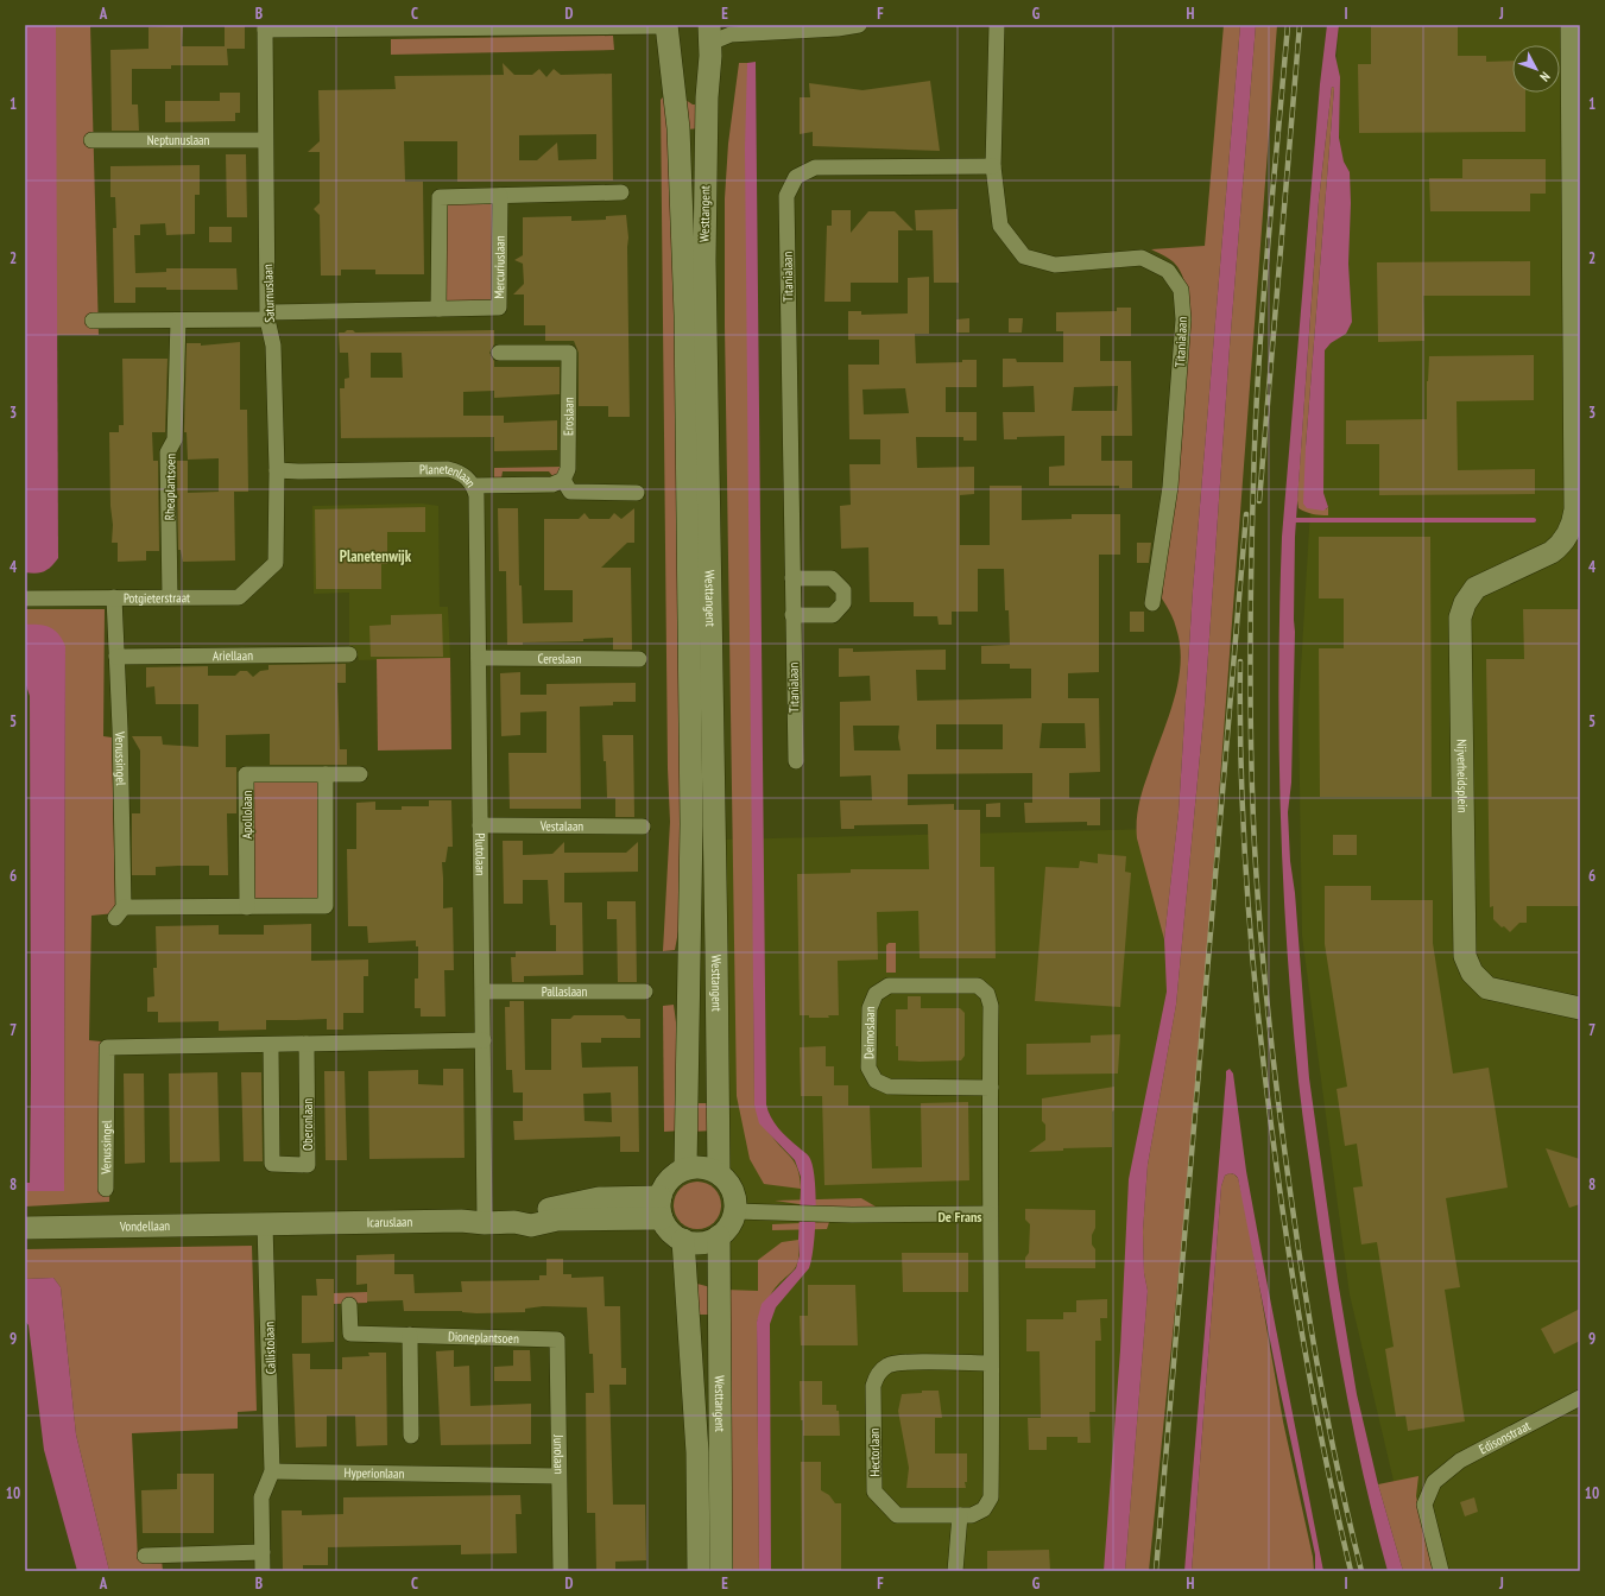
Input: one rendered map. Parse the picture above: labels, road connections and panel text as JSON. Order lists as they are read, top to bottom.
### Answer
{
  "streets": {
    "main road": [
      "Westtangent",
      "Nijverheidsplein",
      "Icaruslaan",
      "Vondellaan"
    ],
    "street": [
      "Neptunuslaan",
      "Mercuriuslaan",
      "Titanialaan",
      "Saturnuslaan",
      "Eroslaan",
      "Planetenlaan",
      "Rheaplantsoen",
      "Potgieterstraat",
      "Ariellaan",
      "Cereslaan",
      "Venussingel",
      "Apollolaan",
      "Vestalaan",
      "Plutolaan",
      "Pallaslaan",
      "Deimoslaan",
      "Oberonlaan",
      "Dioneplantsoen",
      "Callistolaan",
      "Edisonstraat",
      "Hectorlaan",
      "Junolaan",
      "Hyperionlaan"
    ]
  },
  "crossings": [
    ["Neptunuslaan", "Saturnuslaan"],
    ["Westtangent", "Icaruslaan"],
    ["Mercuriuslaan", "Saturnuslaan"],
    ["Saturnuslaan", "Planetenlaan"],
    ["Saturnuslaan", "Potgieterstraat"],
    ["Eroslaan", "Planetenlaan"],
    ["Planetenlaan", "Plutolaan"],
    ["Rheaplantsoen", "Potgieterstraat"],
    ["Potgieterstraat", "Venussingel"],
    ["Ariellaan", "Venussingel"],
    ["Cereslaan", "Plutolaan"],
    ["Venussingel", "Apollolaan"],
    ["Venussingel", "Oberonlaan"],
    ["Vestalaan", "Plutolaan"],
    ["Plutolaan", "Pallaslaan"],
    ["Plutolaan", "Icaruslaan"],
    ["Deimoslaan", "Hectorlaan"],
    ["Icaruslaan", "Vondellaan"],
    ["Icaruslaan", "Callistolaan"],
    ["Vondellaan", "Callistolaan"],
    ["Dioneplantsoen", "Junolaan"],
    ["Callistolaan", "Hyperionlaan"],
    ["Junolaan", "Hyperionlaan"]
  ],
  "districts": ["Planetenwijk", "De Frans"],
  "north": "bottom right",
  "grid": {
    "columns": [
      "A",
      "B",
      "C",
      "D",
      "E",
      "F",
      "G",
      "H",
      "I",
      "J"
    ],
    "rows": [
      "1",
      "2",
      "3",
      "4",
      "5",
      "6",
      "7",
      "8",
      "9",
      "10"
    ]
  }
}
